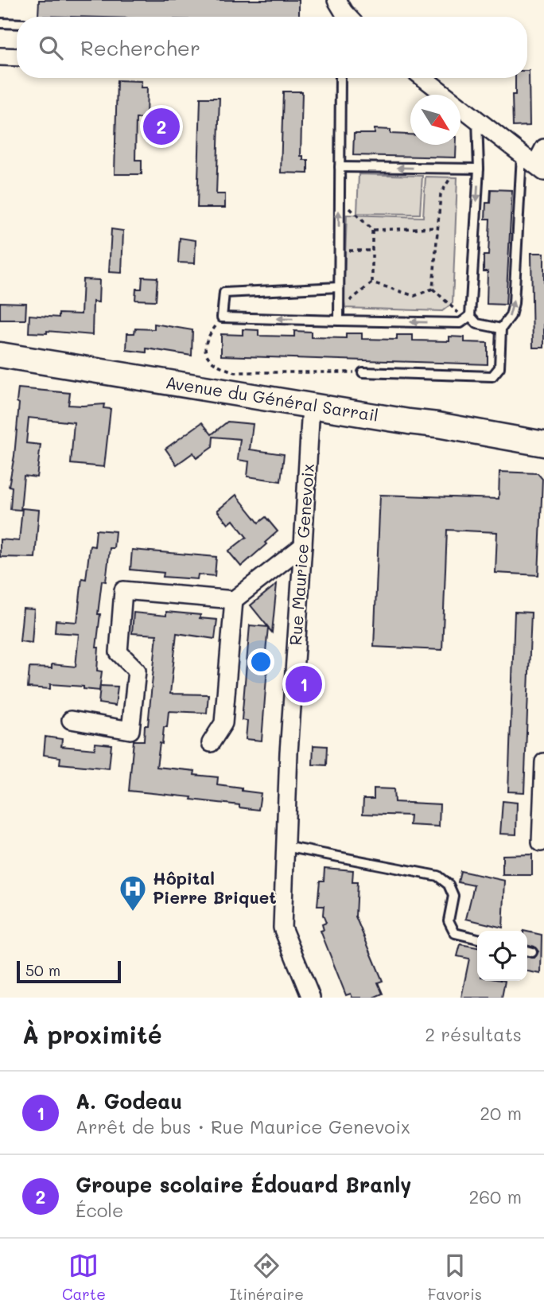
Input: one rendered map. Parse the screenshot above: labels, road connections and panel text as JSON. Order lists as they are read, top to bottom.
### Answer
{
  "streets": {
    "main road": ["Avenue du Général Sarrail"],
    "street": ["Rue Maurice Genevoix"]
  },
  "crossings": [
    ["Avenue du Général Sarrail", "Rue Maurice Genevoix"]
  ],
  "places": {
    "hospital": ["Hôpital Pierre Briquet"]
  },
  "scale_bar": "50 m",
  "north": "bottom right",
  "page": {
    "search": "Rechercher",
    "pins": ["2", "1"],
    "scale": "50 m",
    "heading": ["À proximité", "2 résultats"],
    "list": [
      {
        "mark": "1",
        "name": "A. Godeau",
        "note": "Arrêt de bus · Rue Maurice Genevoix",
        "value": "20 m"
      },
      {
        "mark": "2",
        "name": "Groupe scolaire Édouard Branly",
        "note": "École",
        "value": "260 m"
      }
    ],
    "nav": ["Carte", "Itinéraire", "Favoris"]
  }
}
